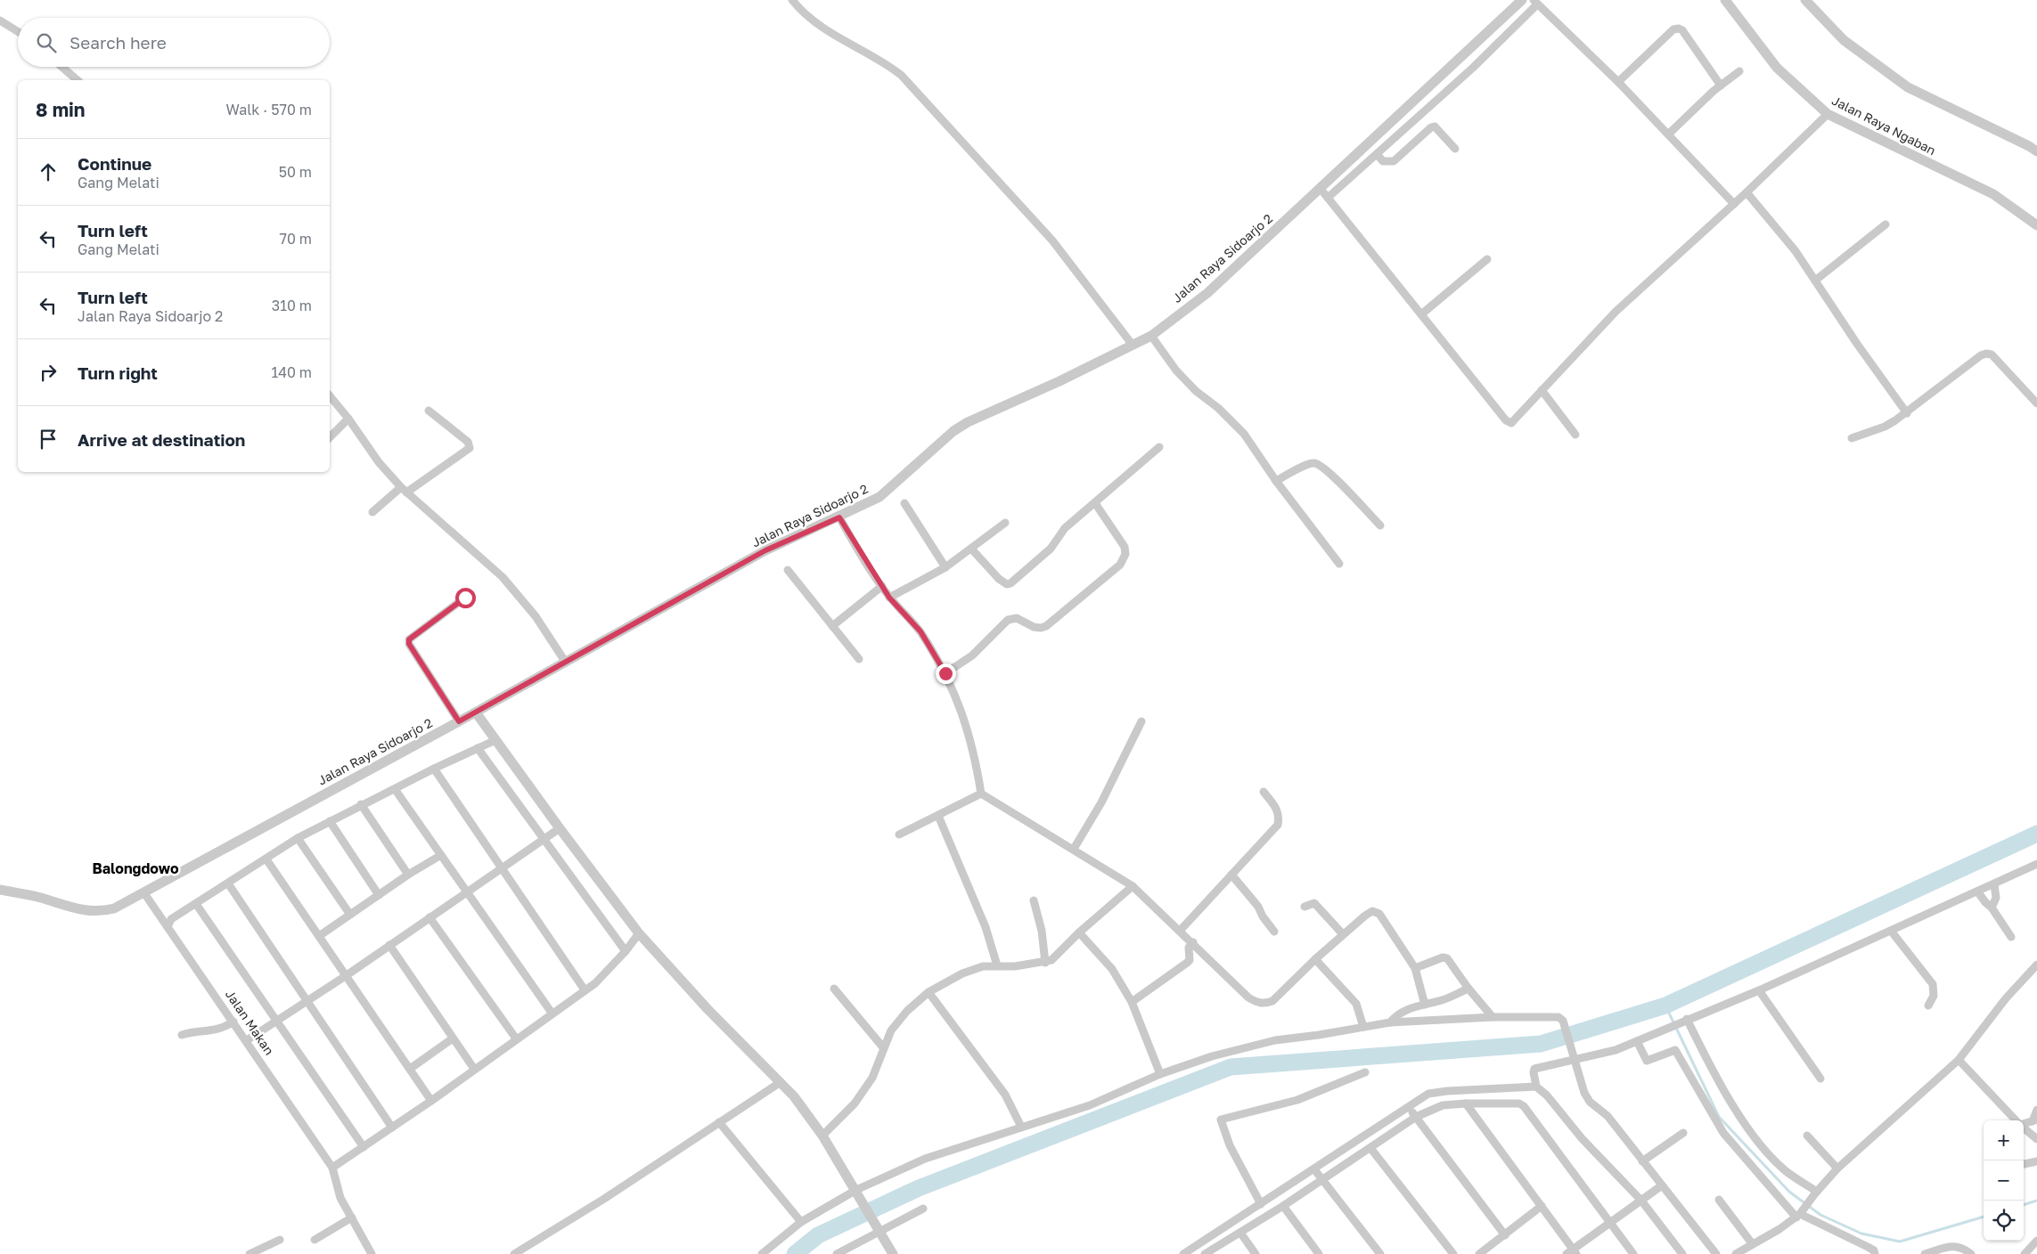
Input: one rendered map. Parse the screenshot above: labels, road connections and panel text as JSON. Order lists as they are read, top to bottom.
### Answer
{
  "streets": {
    "street": ["Jalan Raya Ngaban", "Jalan Raya Sidoarjo 2", "Jalan Makan"]
  },
  "crossings": [
    ["Jalan Raya Sidoarjo 2", "Jalan Makan"]
  ],
  "districts": ["Balongdowo"],
  "page": {
    "search": "Search here",
    "heading": ["8 min", "Walk · 570 m"],
    "list": [
      ["Continue", "Gang Melati", "50 m"],
      ["Turn left", "Gang Melati", "70 m"],
      ["Turn left", "Jalan Raya Sidoarjo 2", "310 m"],
      ["Turn right", "140 m"],
      "Arrive at destination"
    ],
    "map_buttons": ["+", "−"]
  }
}
